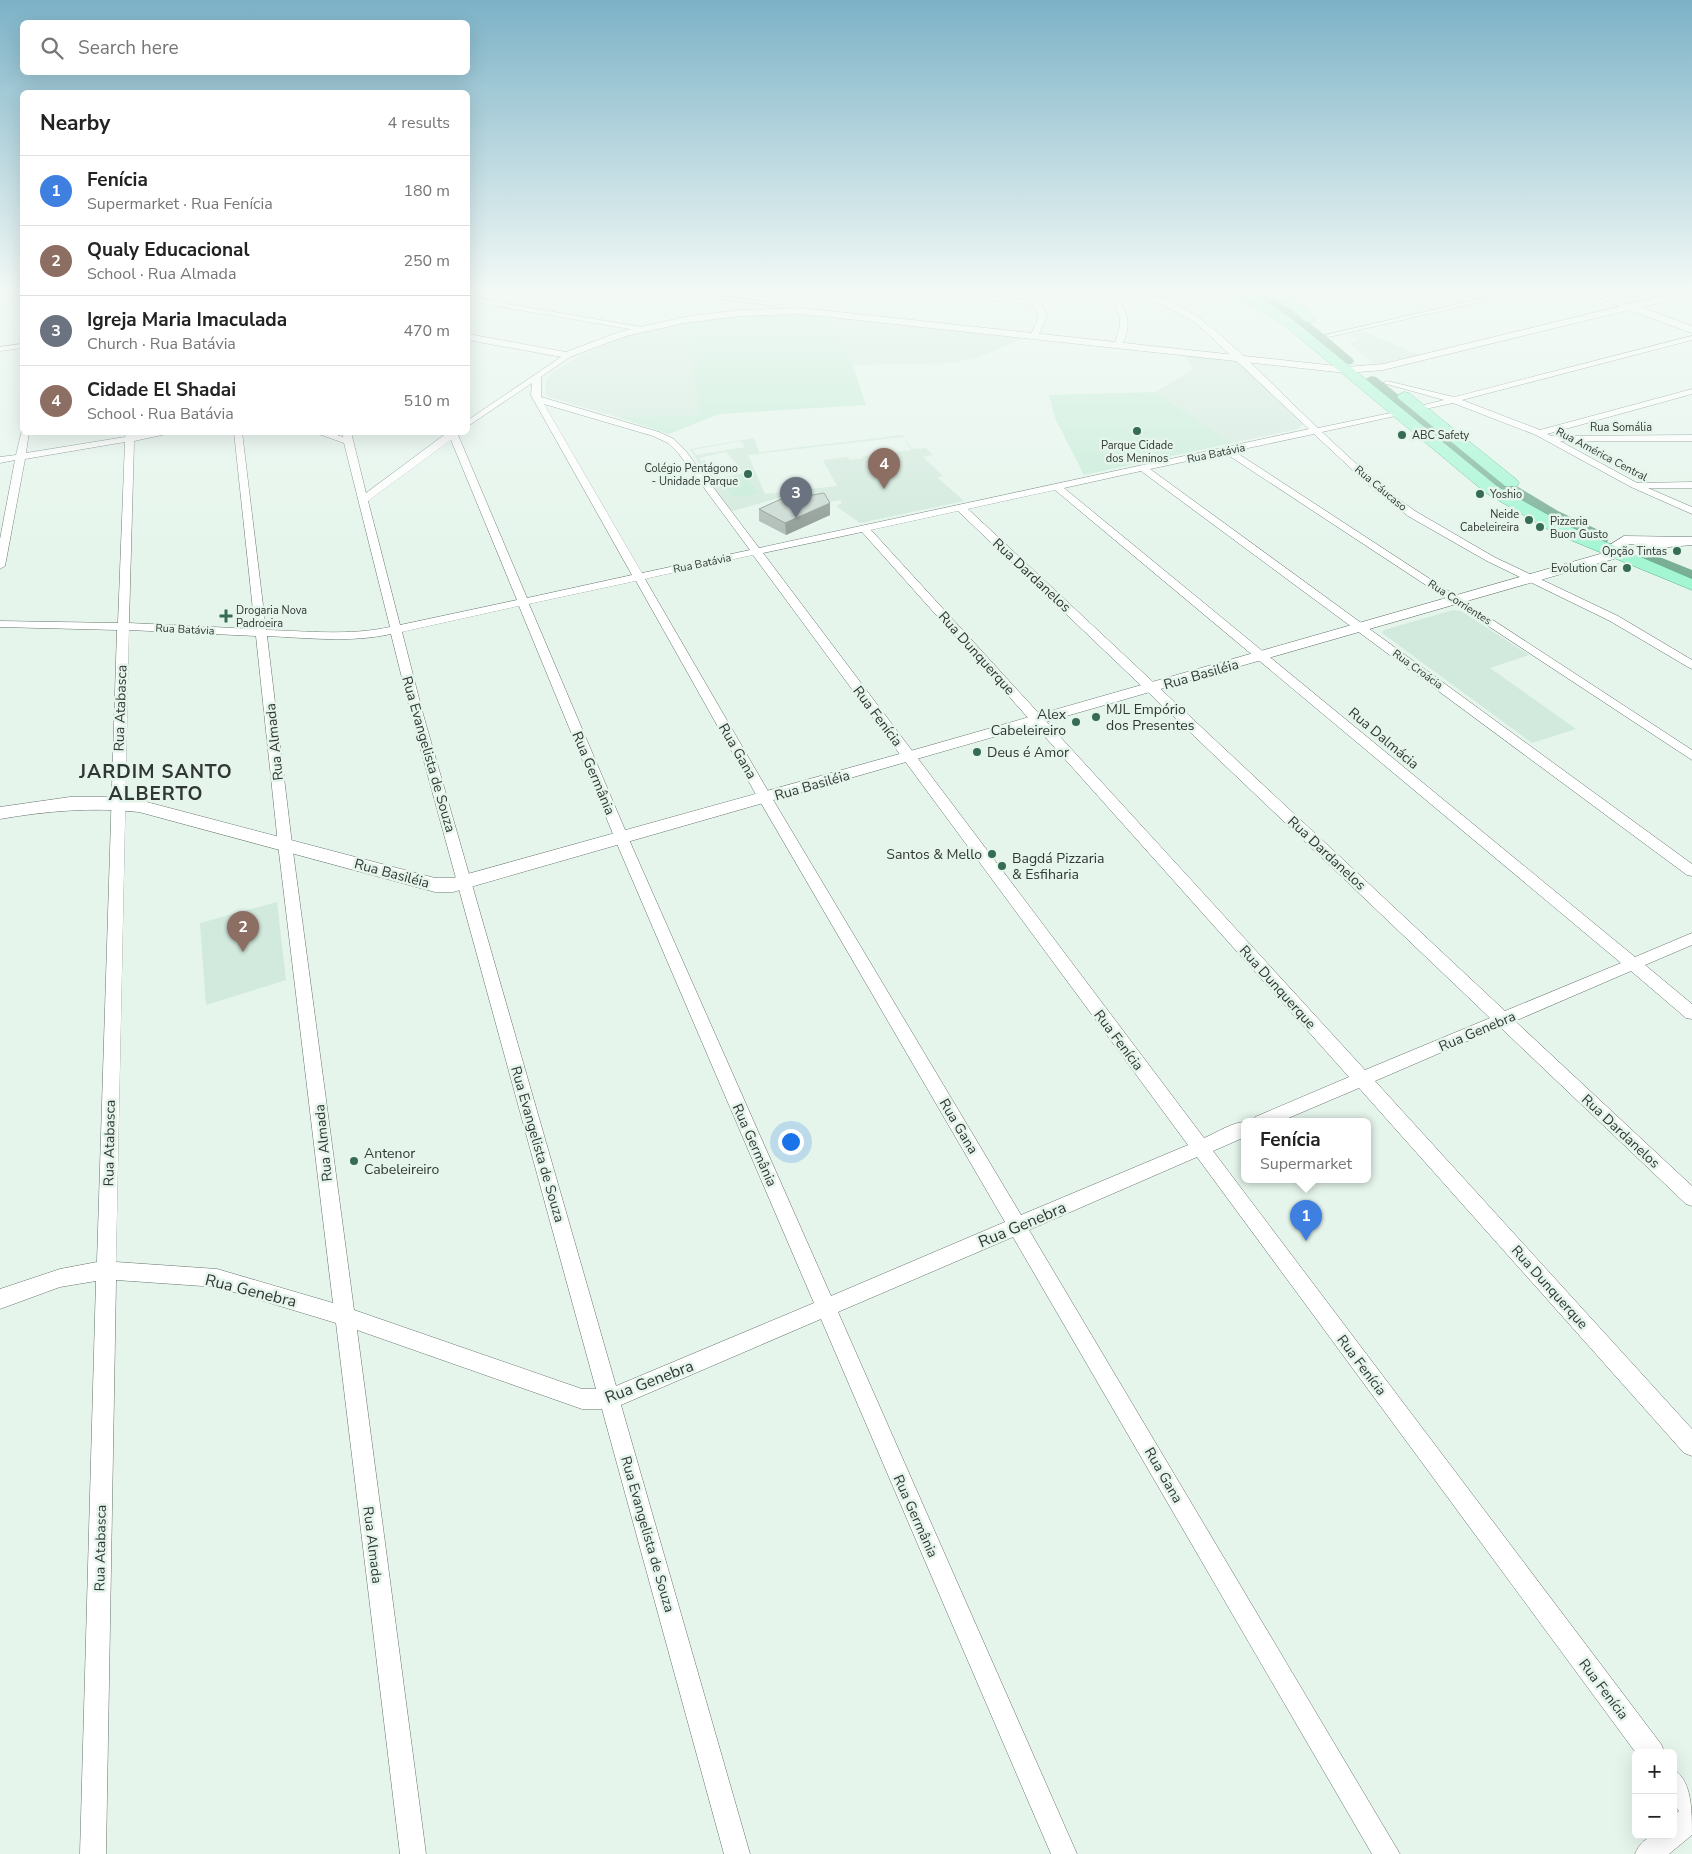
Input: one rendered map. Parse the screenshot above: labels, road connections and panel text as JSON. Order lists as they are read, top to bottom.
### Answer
{
  "streets": {
    "street": [
      "Rua Somália",
      "Rua Batávia",
      "Rua América Central",
      "Rua Cáucaso",
      "Rua Dardanelos",
      "Rua Corrientes",
      "Rua Dunquerque",
      "Rua Croácia",
      "Rua Basiléia",
      "Rua Atabasca",
      "Rua Fenícia",
      "Rua Dalmácia",
      "Rua Almada",
      "Rua Gana",
      "Rua Evangelista de Souza",
      "Rua Germânia",
      "Rua Genebra"
    ]
  },
  "crossings": [
    ["Rua Somália", "Rua América Central"],
    ["Rua Batávia", "Rua Cáucaso"],
    ["Rua Batávia", "Rua Dardanelos"],
    ["Rua Batávia", "Rua Corrientes"],
    ["Rua Batávia", "Rua Dunquerque"],
    ["Rua Batávia", "Rua Croácia"],
    ["Rua Batávia", "Rua Atabasca"],
    ["Rua Batávia", "Rua Fenícia"],
    ["Rua Batávia", "Rua Dalmácia"],
    ["Rua Batávia", "Rua Almada"],
    ["Rua Batávia", "Rua Gana"],
    ["Rua Batávia", "Rua Evangelista de Souza"],
    ["Rua Batávia", "Rua Germânia"],
    ["Rua Cáucaso", "Rua Basiléia"],
    ["Rua Dardanelos", "Rua Basiléia"],
    ["Rua Dardanelos", "Rua Genebra"],
    ["Rua Corrientes", "Rua Basiléia"],
    ["Rua Dunquerque", "Rua Basiléia"],
    ["Rua Dunquerque", "Rua Genebra"],
    ["Rua Croácia", "Rua Basiléia"],
    ["Rua Basiléia", "Rua Atabasca"],
    ["Rua Basiléia", "Rua Fenícia"],
    ["Rua Basiléia", "Rua Dalmácia"],
    ["Rua Basiléia", "Rua Almada"],
    ["Rua Basiléia", "Rua Gana"],
    ["Rua Basiléia", "Rua Evangelista de Souza"],
    ["Rua Basiléia", "Rua Germânia"],
    ["Rua Atabasca", "Rua Genebra"],
    ["Rua Fenícia", "Rua Gana"],
    ["Rua Fenícia", "Rua Genebra"],
    ["Rua Dalmácia", "Rua Genebra"],
    ["Rua Almada", "Rua Genebra"],
    ["Rua Gana", "Rua Genebra"],
    ["Rua Evangelista de Souza", "Rua Genebra"],
    ["Rua Germânia", "Rua Genebra"]
  ],
  "districts": ["JARDIM SANTO ALBERTO"],
  "places": {
    "other": [
      "Parque Cidade dos Meninos",
      "ABC Safety",
      "Colégio Pentágono - Unidade Parque",
      "Yoshio",
      "Neide Cabeleireira",
      "Pizzeria Buon Gusto",
      "Opção Tintas",
      "Evolution Car",
      "MJL Empório dos Presentes",
      "Alex Cabeleireiro",
      "Deus é Amor",
      "Santos & Mello",
      "Bagdá Pizzaria & Esfiharia",
      "Antenor Cabeleireiro"
    ],
    "health": ["Drogaria Nova Padroeira"]
  },
  "page": {
    "search": "Search here",
    "heading": ["Nearby", "4 results"],
    "list": [
      {
        "mark": "1",
        "name": "Fenícia",
        "note": "Supermarket · Rua Fenícia",
        "value": "180 m"
      },
      {
        "mark": "2",
        "name": "Qualy Educacional",
        "note": "School · Rua Almada",
        "value": "250 m"
      },
      {
        "mark": "3",
        "name": "Igreja Maria Imaculada",
        "note": "Church · Rua Batávia",
        "value": "470 m"
      },
      {
        "mark": "4",
        "name": "Cidade El Shadai",
        "note": "School · Rua Batávia",
        "value": "510 m"
      }
    ],
    "pins": [
      "4",
      "3",
      "2",
      "1"
    ],
    "popup": ["Fenícia", "Supermarket"],
    "map_buttons": ["+", "−"]
  }
}
